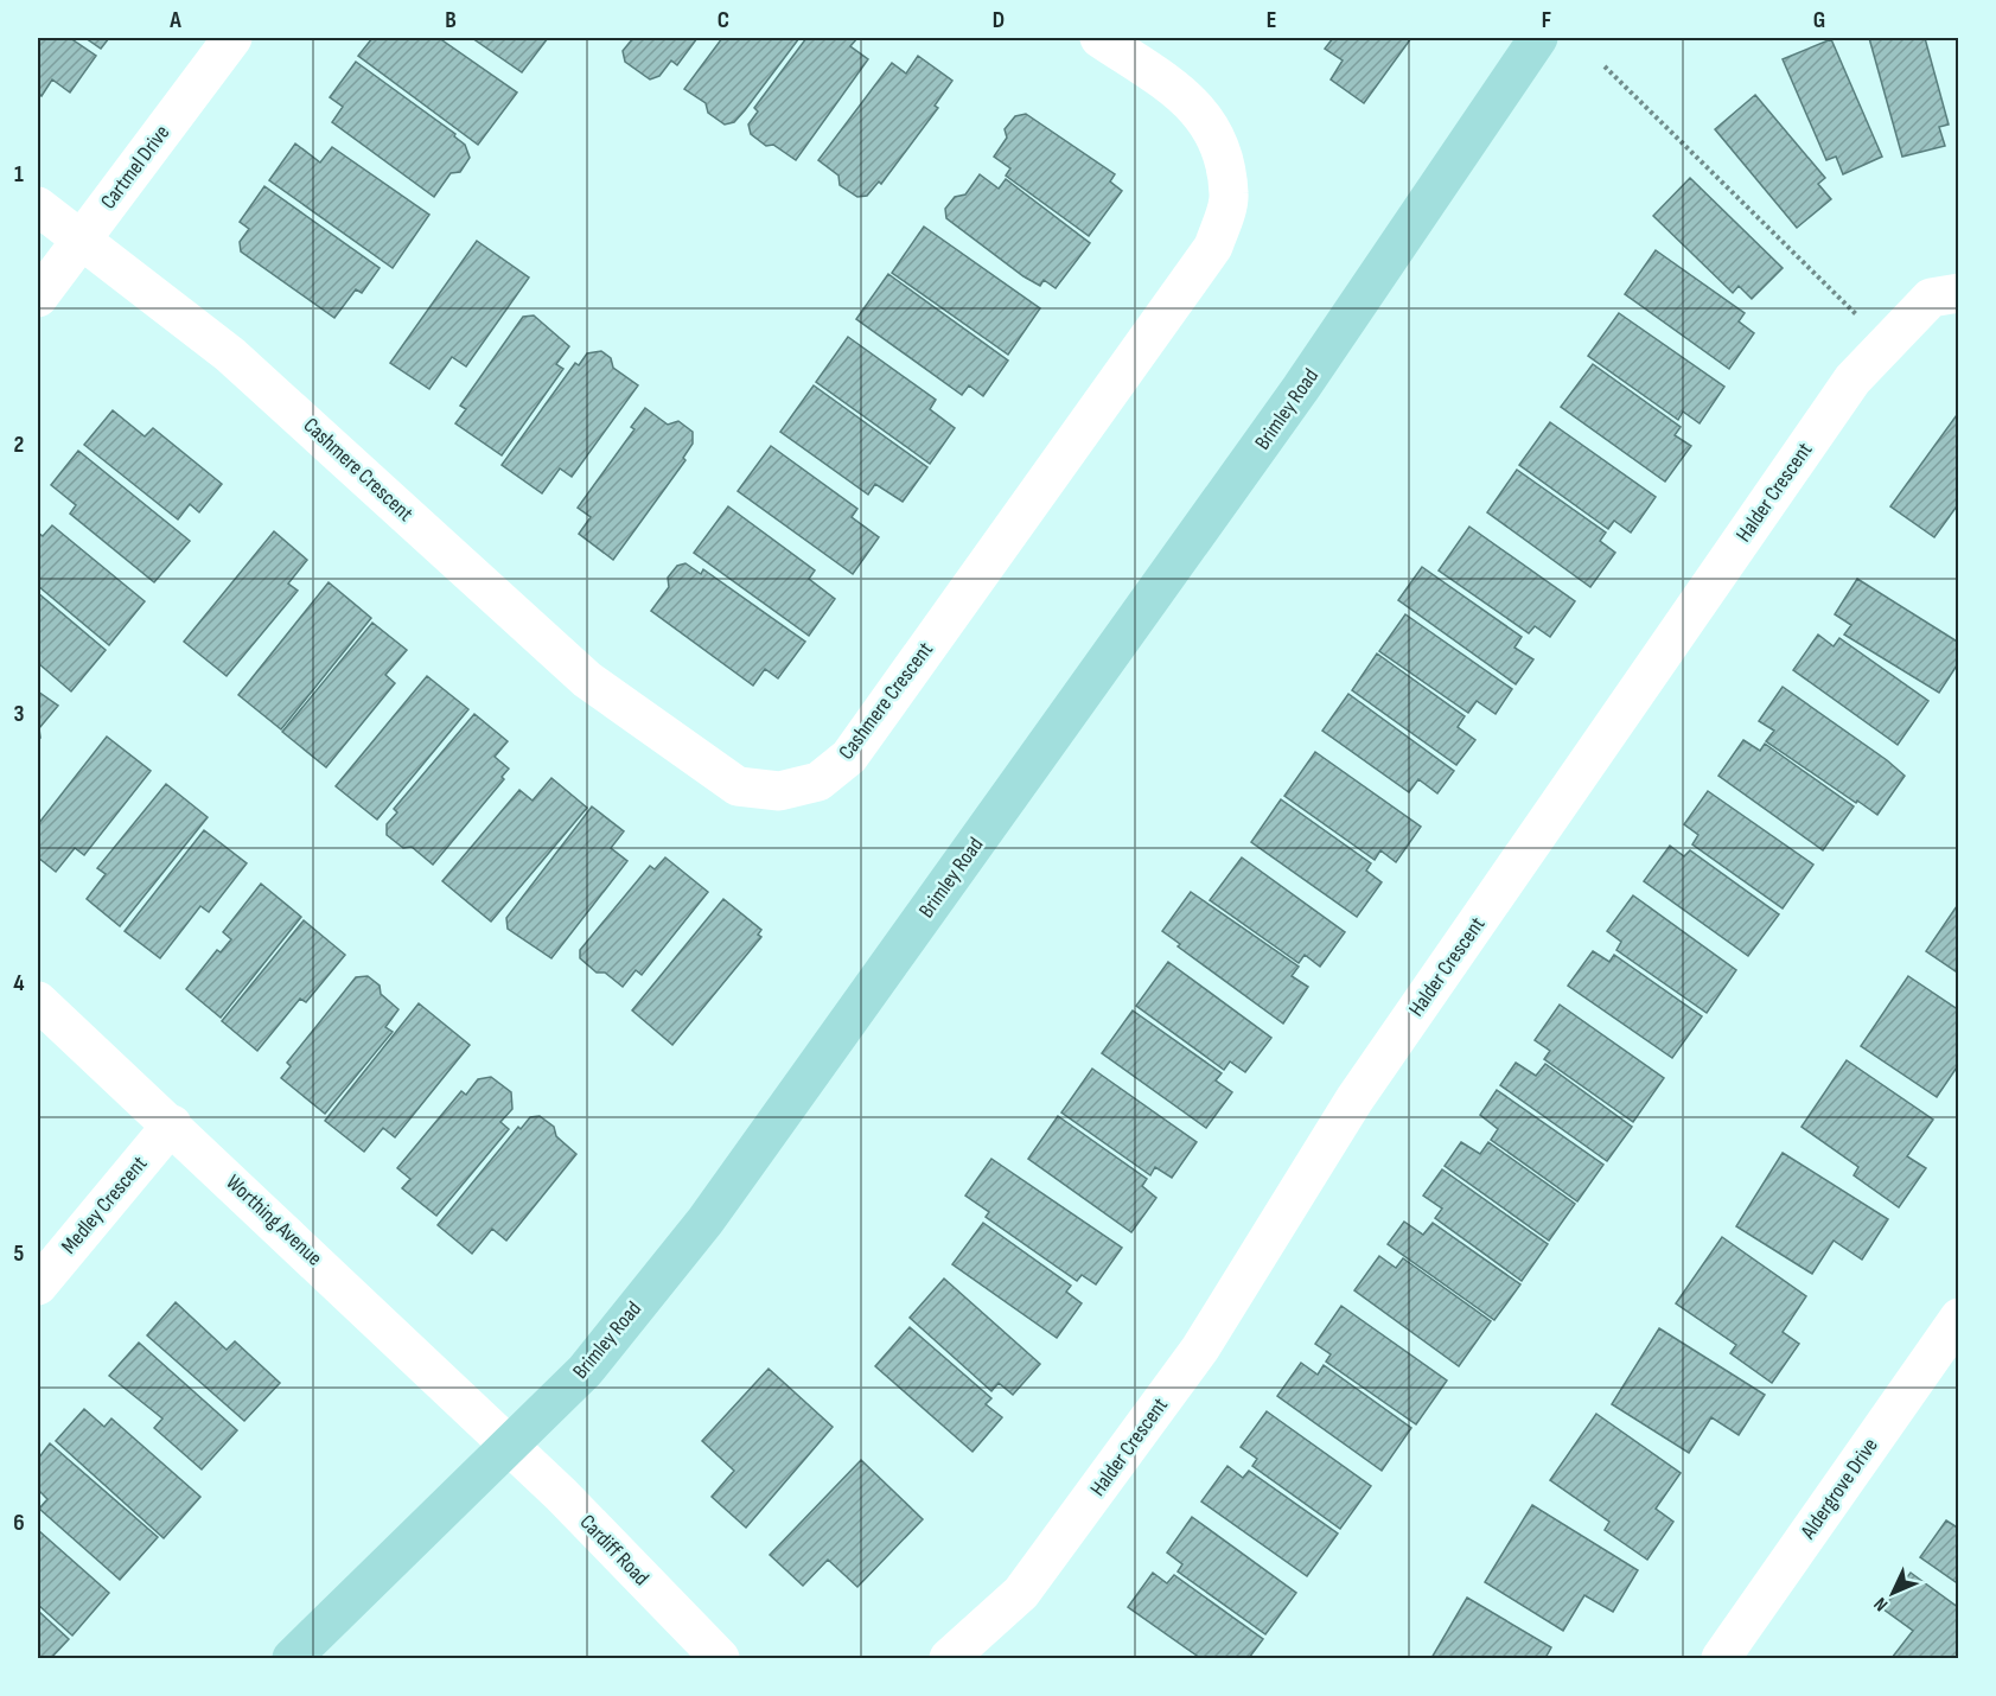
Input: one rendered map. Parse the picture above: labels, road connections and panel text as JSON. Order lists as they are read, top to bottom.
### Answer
{
  "streets": {
    "main road": ["Brimley Road"],
    "street": [
      "Cartmel Drive",
      "Cashmere Crescent",
      "Halder Crescent",
      "Medley Crescent",
      "Worthing Avenue",
      "Aldergrove Drive",
      "Cardiff Road"
    ]
  },
  "crossings": [
    ["Cartmel Drive", "Cashmere Crescent"],
    ["Brimley Road", "Worthing Avenue"],
    ["Brimley Road", "Cardiff Road"],
    ["Medley Crescent", "Worthing Avenue"],
    ["Worthing Avenue", "Cardiff Road"]
  ],
  "north": "bottom left",
  "grid": {
    "columns": [
      "A",
      "B",
      "C",
      "D",
      "E",
      "F",
      "G"
    ],
    "rows": [
      "1",
      "2",
      "3",
      "4",
      "5",
      "6"
    ]
  }
}
